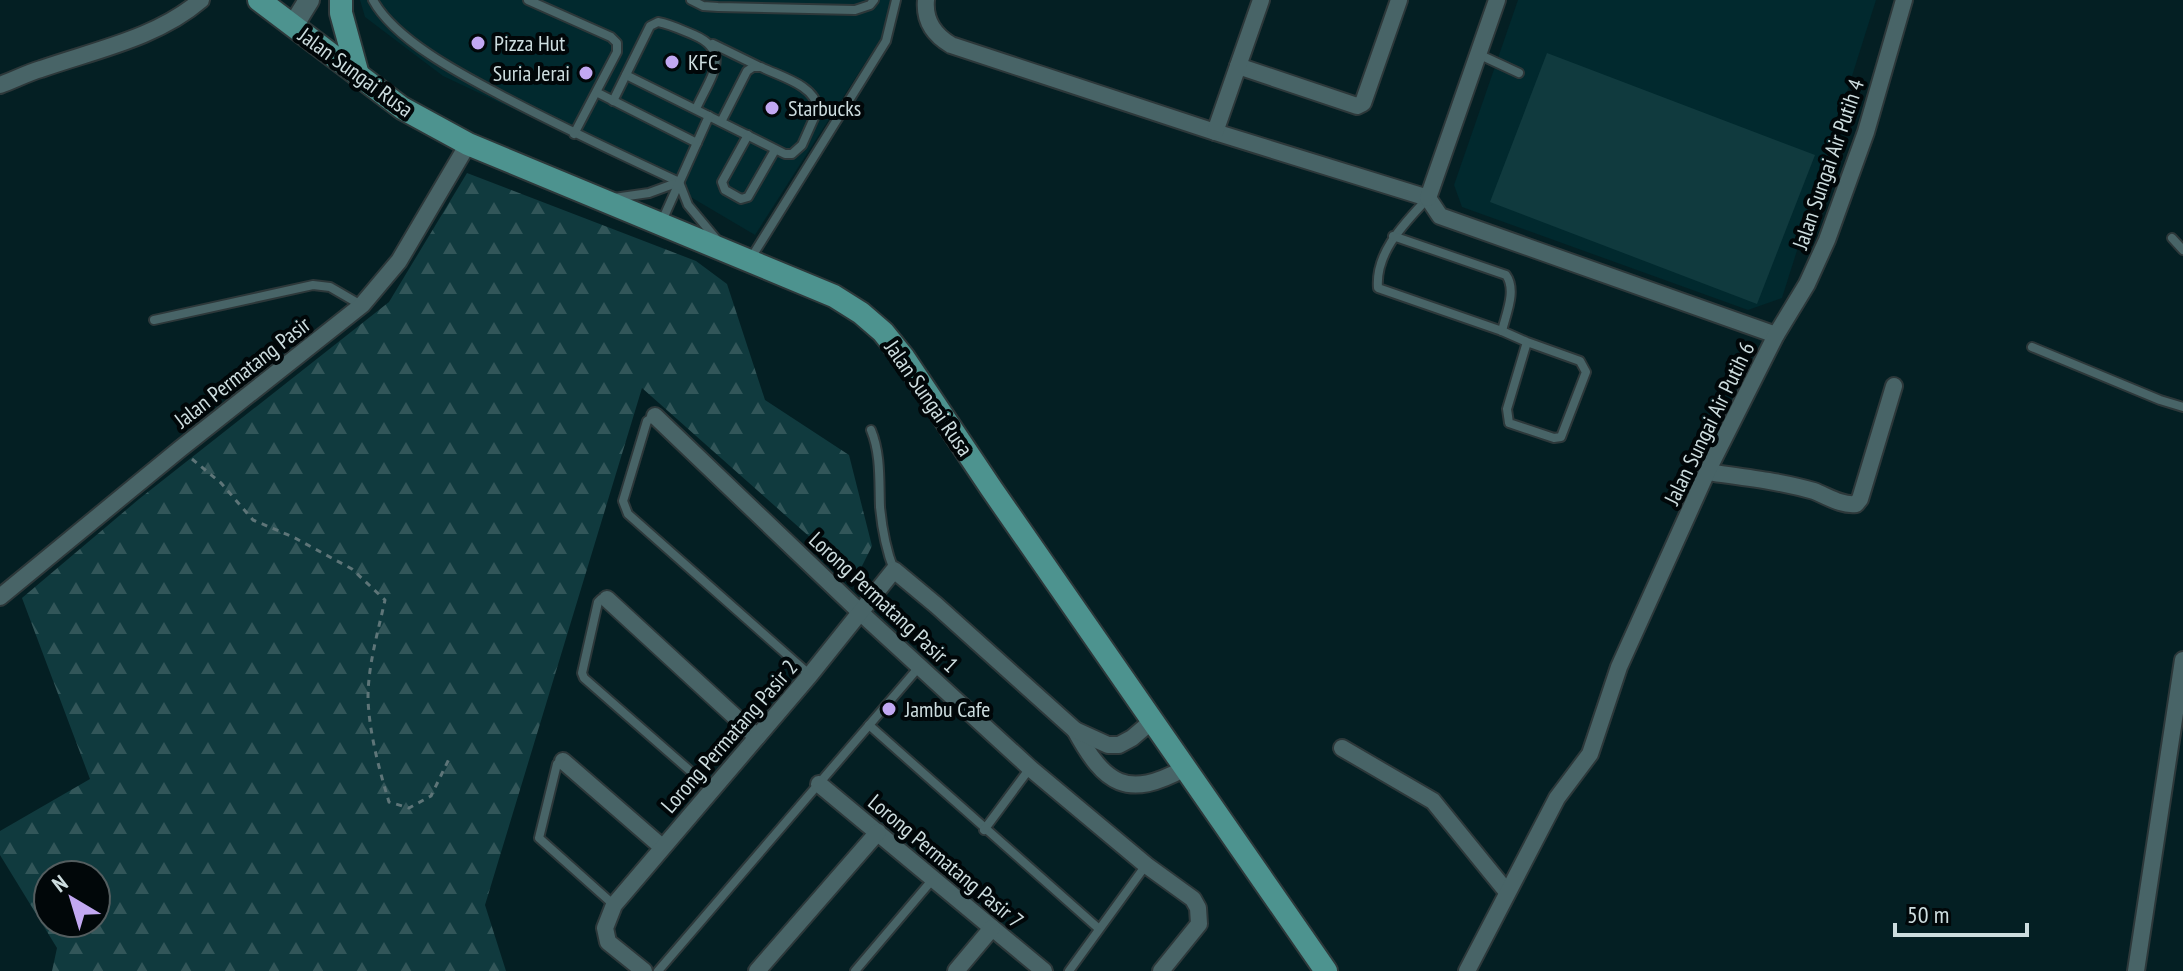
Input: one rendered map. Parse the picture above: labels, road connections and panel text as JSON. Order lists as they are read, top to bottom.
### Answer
{
  "streets": {
    "main road": ["Jalan Sungai Rusa"],
    "street": [
      "Jalan Sungai Air Putih 4",
      "Jalan Permatang Pasir",
      "Jalan Sungai Air Putih 6",
      "Lorong Permatang Pasir 1",
      "Lorong Permatang Pasir 2",
      "Lorong Permatang Pasir 7"
    ]
  },
  "crossings": [
    ["Jalan Sungai Rusa", "Jalan Permatang Pasir"],
    ["Jalan Sungai Air Putih 4", "Jalan Sungai Air Putih 6"],
    ["Lorong Permatang Pasir 1", "Lorong Permatang Pasir 2"]
  ],
  "places": [
    "Pizza Hut",
    "KFC",
    "Suria Jerai",
    "Starbucks",
    "Jambu Cafe"
  ],
  "scale_bar": "50 m",
  "north": "top left"
}
